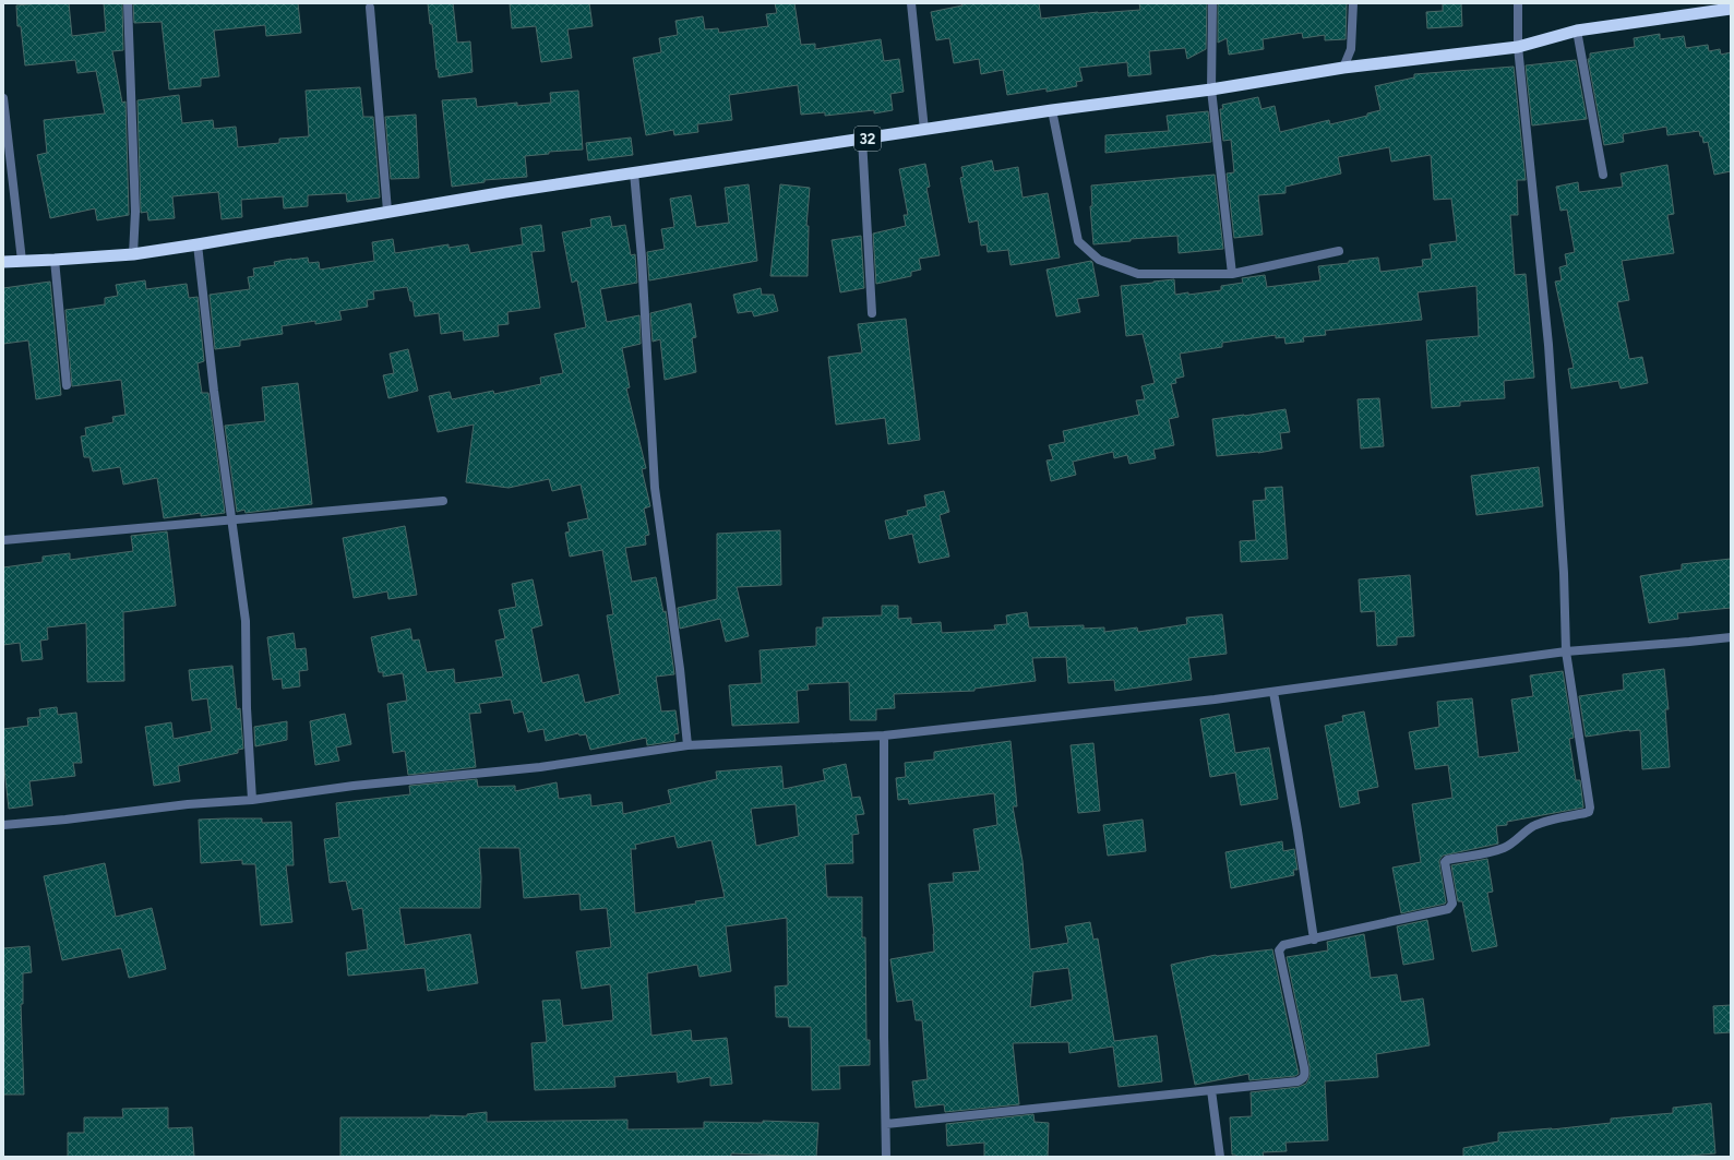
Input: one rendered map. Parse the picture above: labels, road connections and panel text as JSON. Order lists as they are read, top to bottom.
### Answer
{
  "streets": {
    "highway": ["32"]
  }
}
